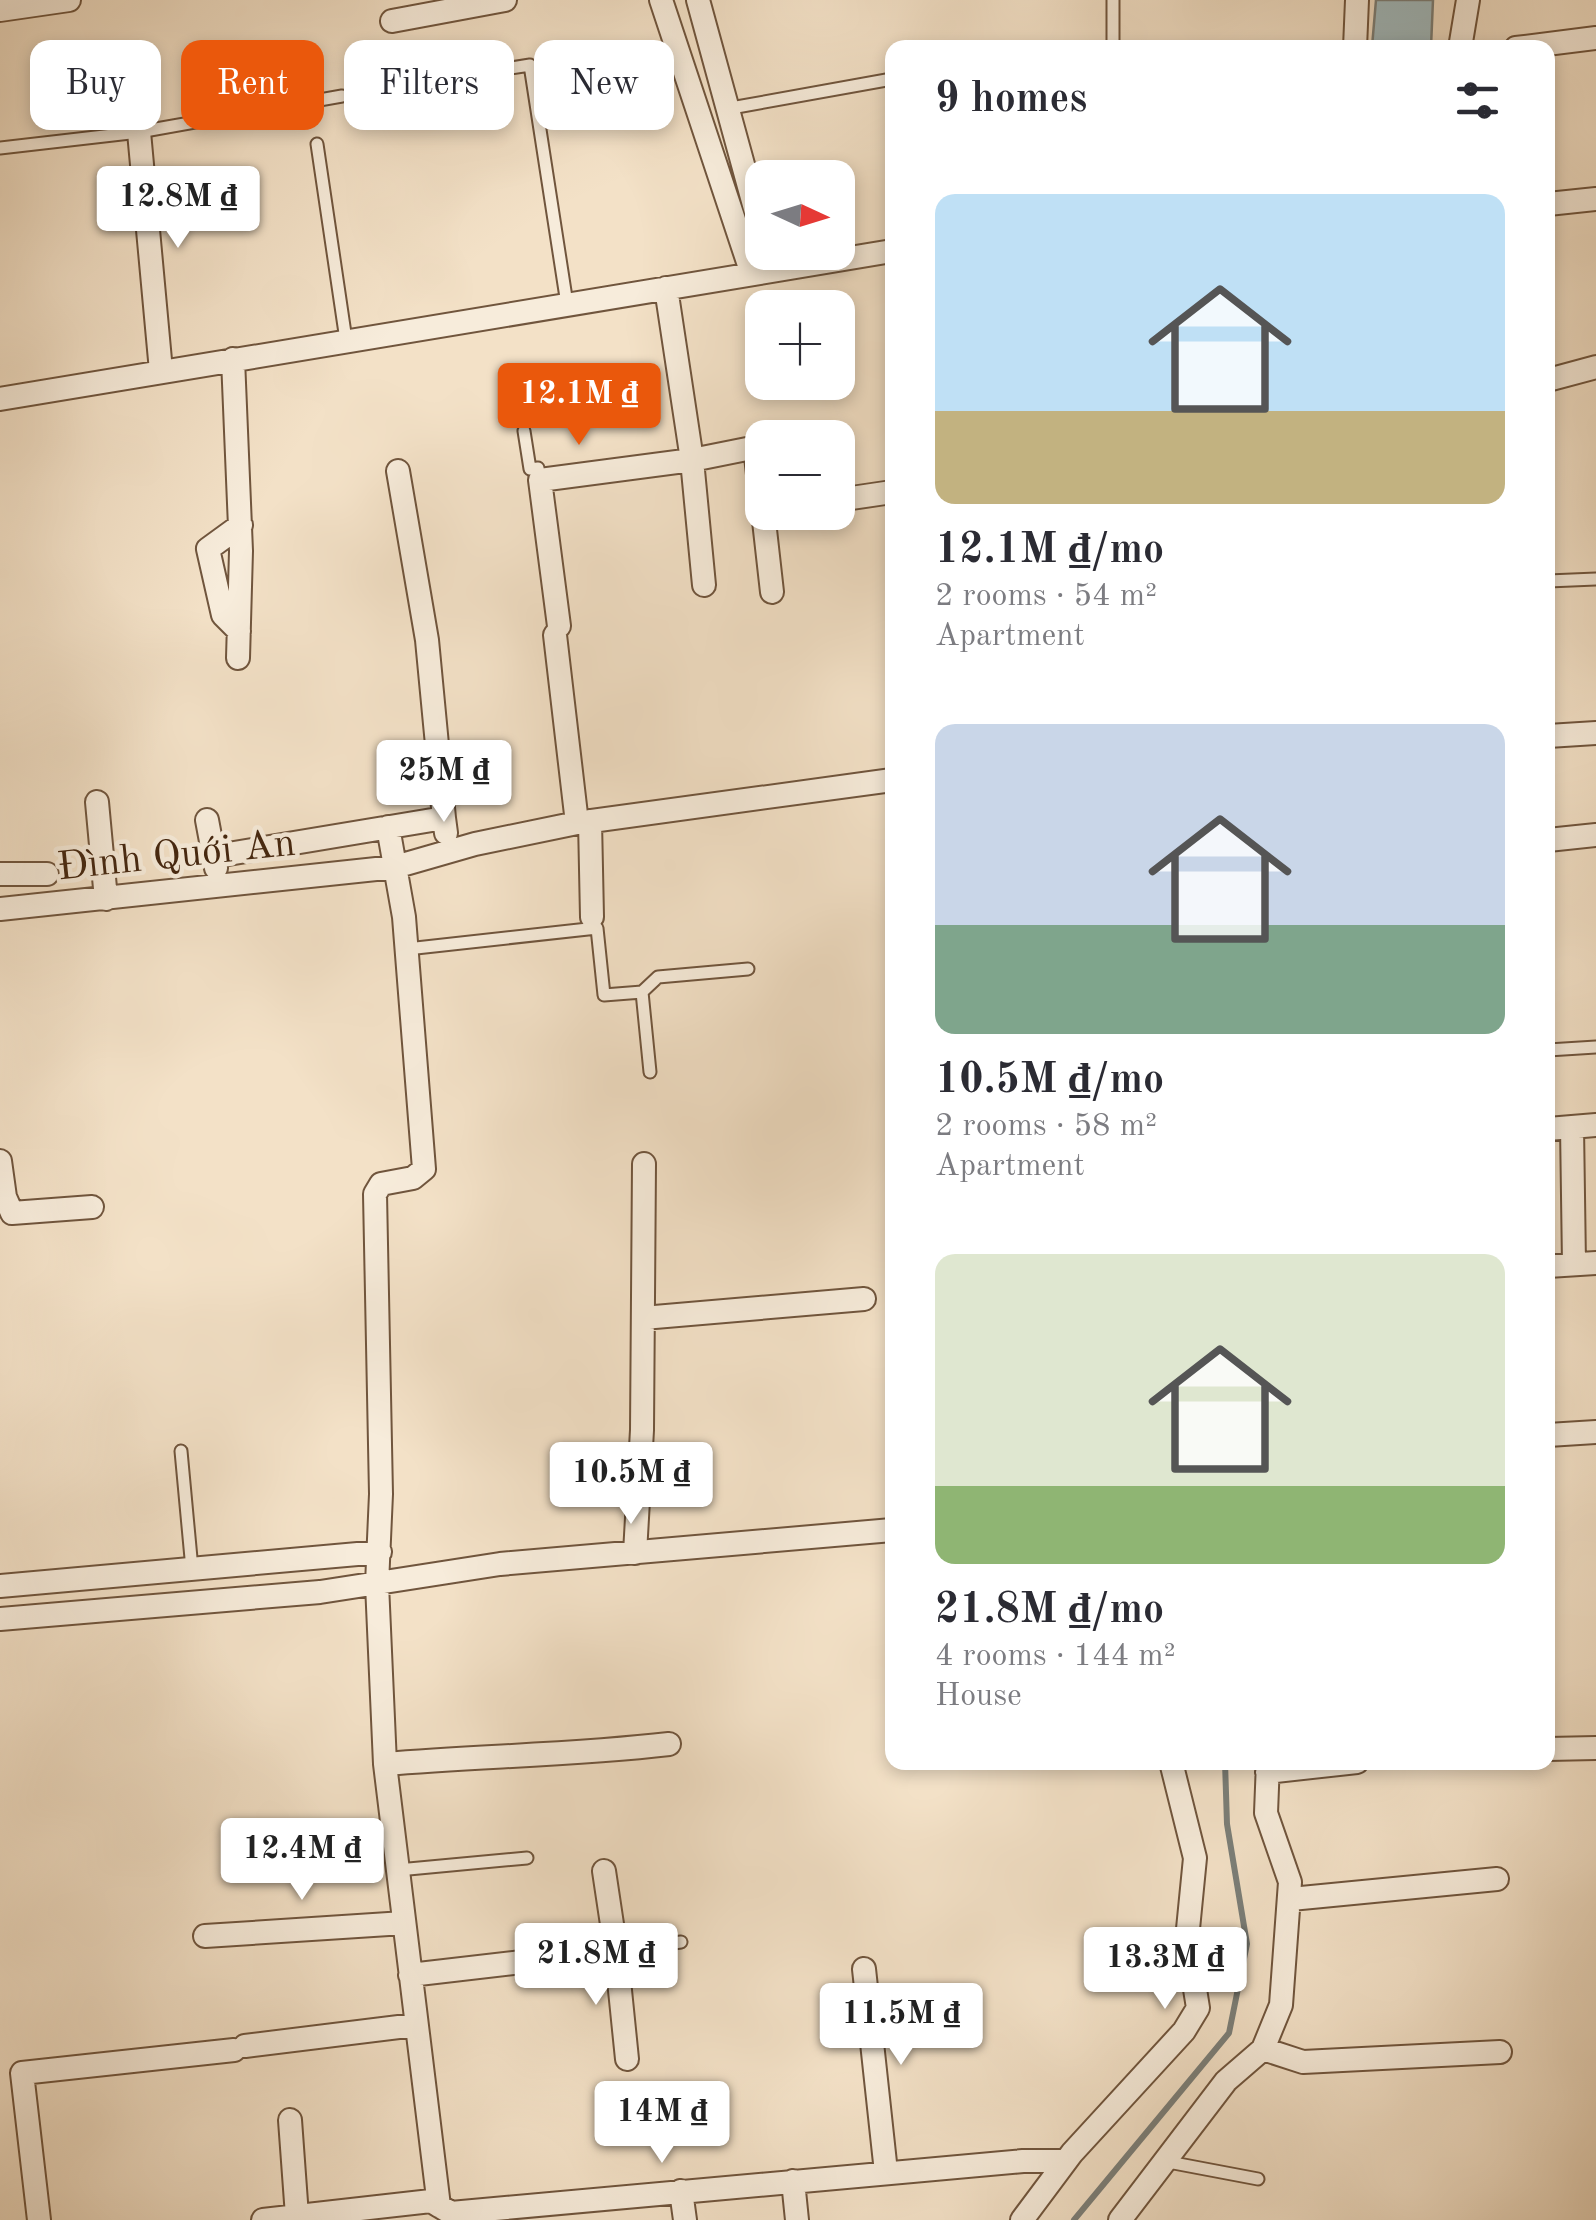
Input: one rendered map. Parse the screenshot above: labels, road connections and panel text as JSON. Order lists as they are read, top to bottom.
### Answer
{
  "streets": {
    "street": ["Đình Quới An"]
  },
  "north": "right",
  "page": {
    "chip": [
      "Buy",
      "Rent",
      "Filters",
      "New"
    ],
    "heading": "9 homes",
    "map_buttons": ["+", "−"],
    "list": [
      {
        "name": "12.1M ₫/mo",
        "note": "2 rooms · 54 m² · Apartment"
      },
      {
        "name": "10.5M ₫/mo",
        "note": "2 rooms · 58 m² · Apartment"
      },
      {
        "name": "21.8M ₫/mo",
        "note": "4 rooms · 144 m² · House"
      }
    ],
    "price": [
      "12.8M ₫",
      "12.1M ₫",
      "25M ₫",
      "10.5M ₫",
      "12.4M ₫",
      "21.8M ₫",
      "13.3M ₫",
      "11.5M ₫",
      "14M ₫"
    ]
  }
}
